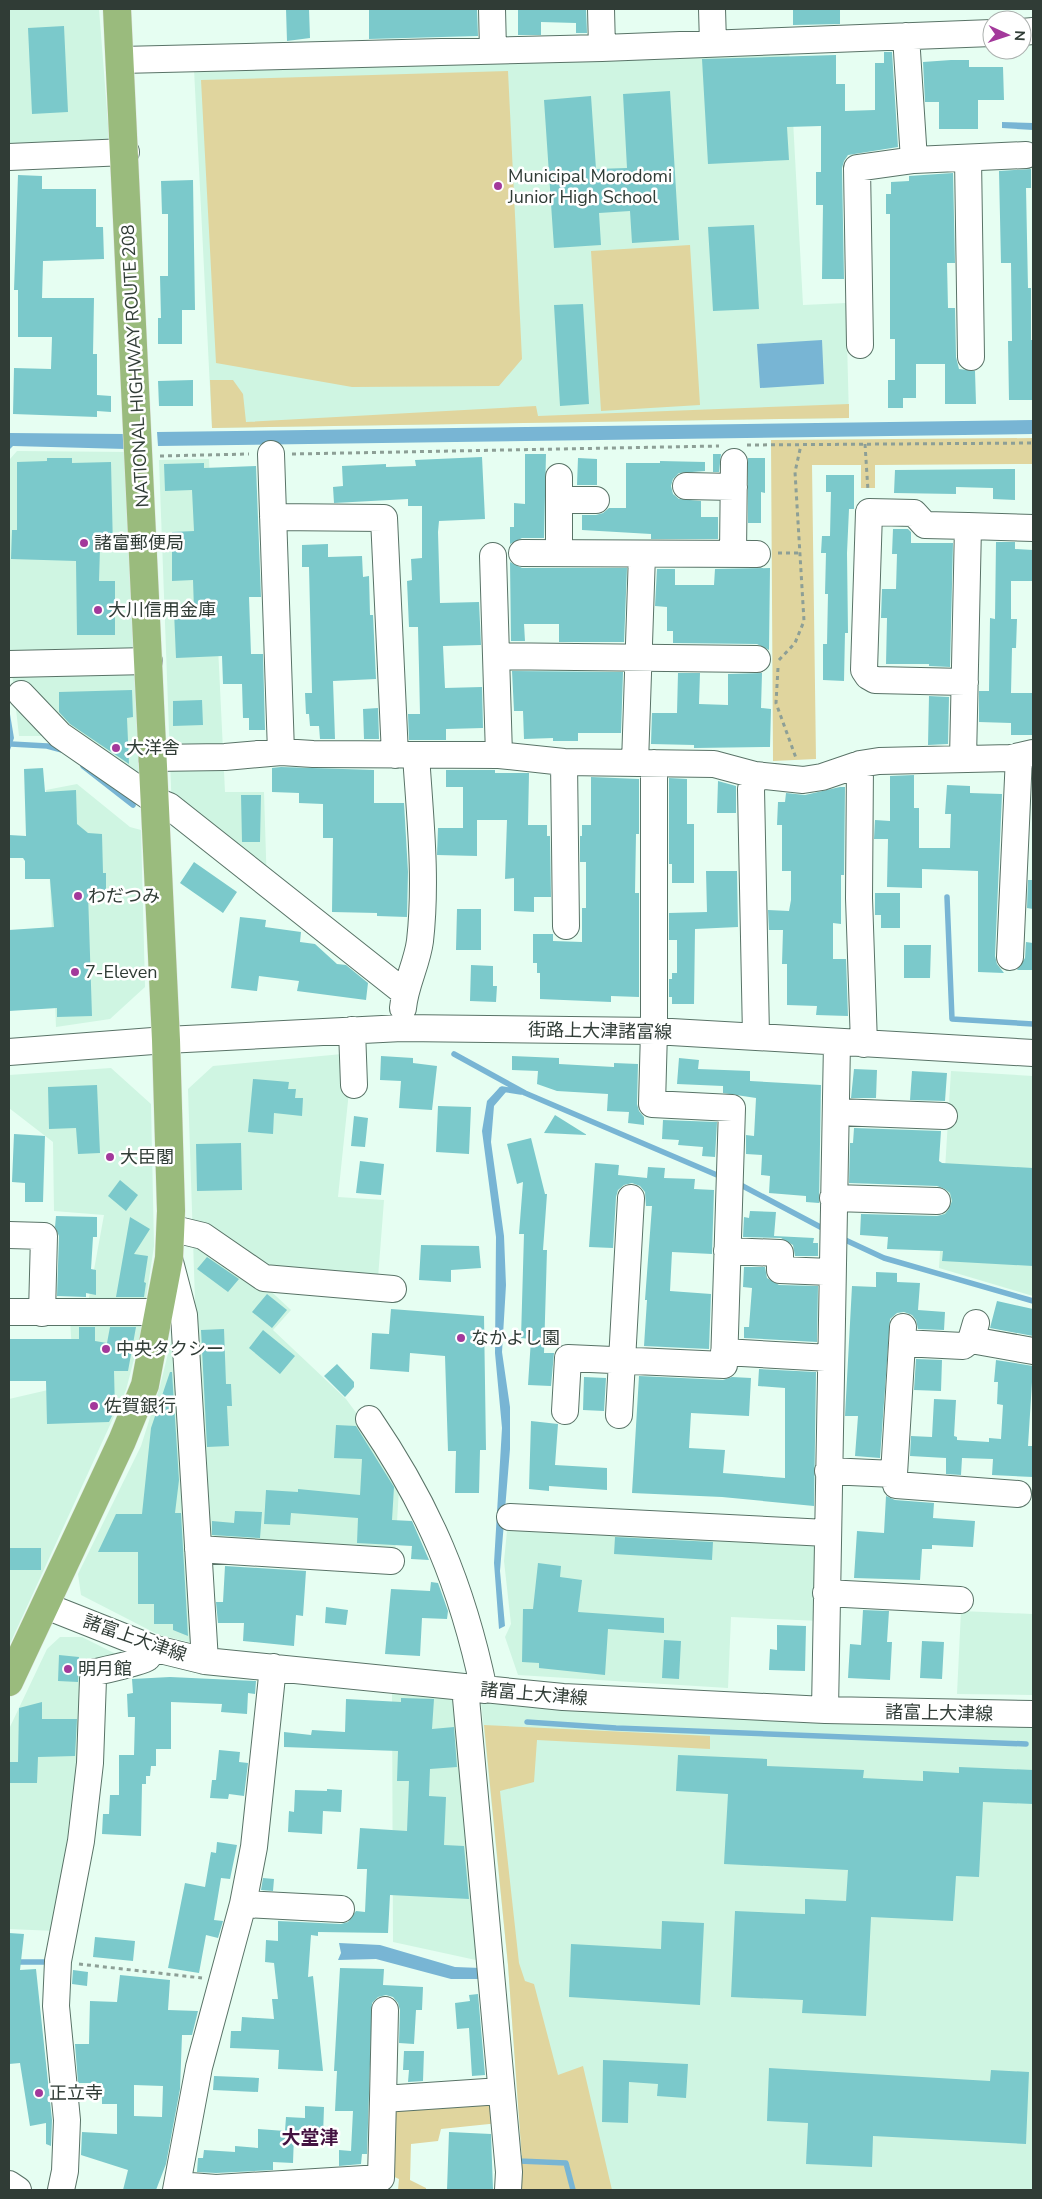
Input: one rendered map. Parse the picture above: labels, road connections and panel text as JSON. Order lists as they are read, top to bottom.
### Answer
{
  "streets": {
    "highway": ["NATIONAL HIGHWAY ROUTE 208"],
    "street": ["街路上大津諸富線", "諸富上大津線"]
  },
  "crossings": [
    ["NATIONAL HIGHWAY ROUTE 208", "街路上大津諸富線"],
    ["NATIONAL HIGHWAY ROUTE 208", "諸富上大津線"]
  ],
  "districts": ["大堂津"],
  "places": [
    "Municipal Morodomi Junior High School",
    "諸富郵便局",
    "大川信用金庫",
    "大洋舎",
    "わだつみ",
    "7-Eleven",
    "大臣閣",
    "なかよし園",
    "中央タクシー",
    "佐賀銀行",
    "明月館",
    "正立寺"
  ],
  "north": "right"
}
